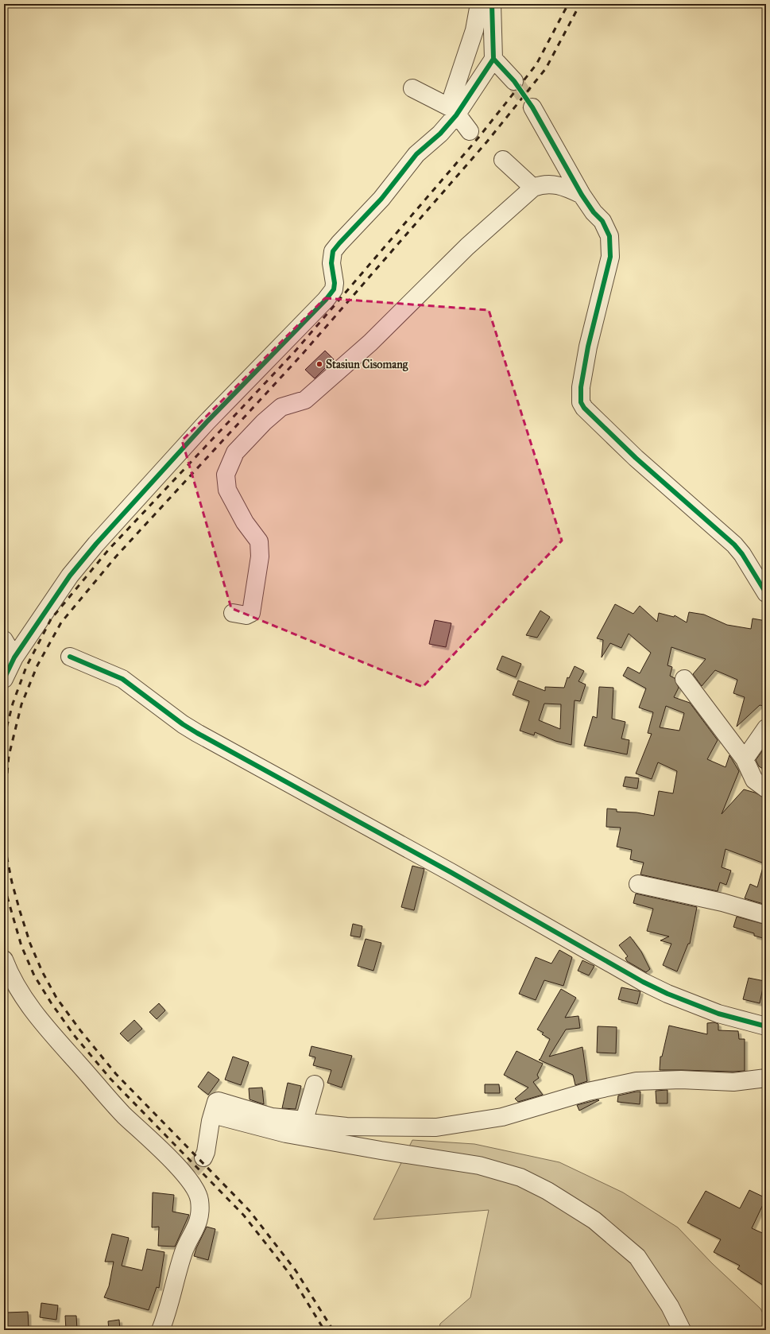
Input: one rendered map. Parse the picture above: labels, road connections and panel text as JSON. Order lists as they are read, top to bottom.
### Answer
{
  "places": ["Stasiun Cisomang"]
}
